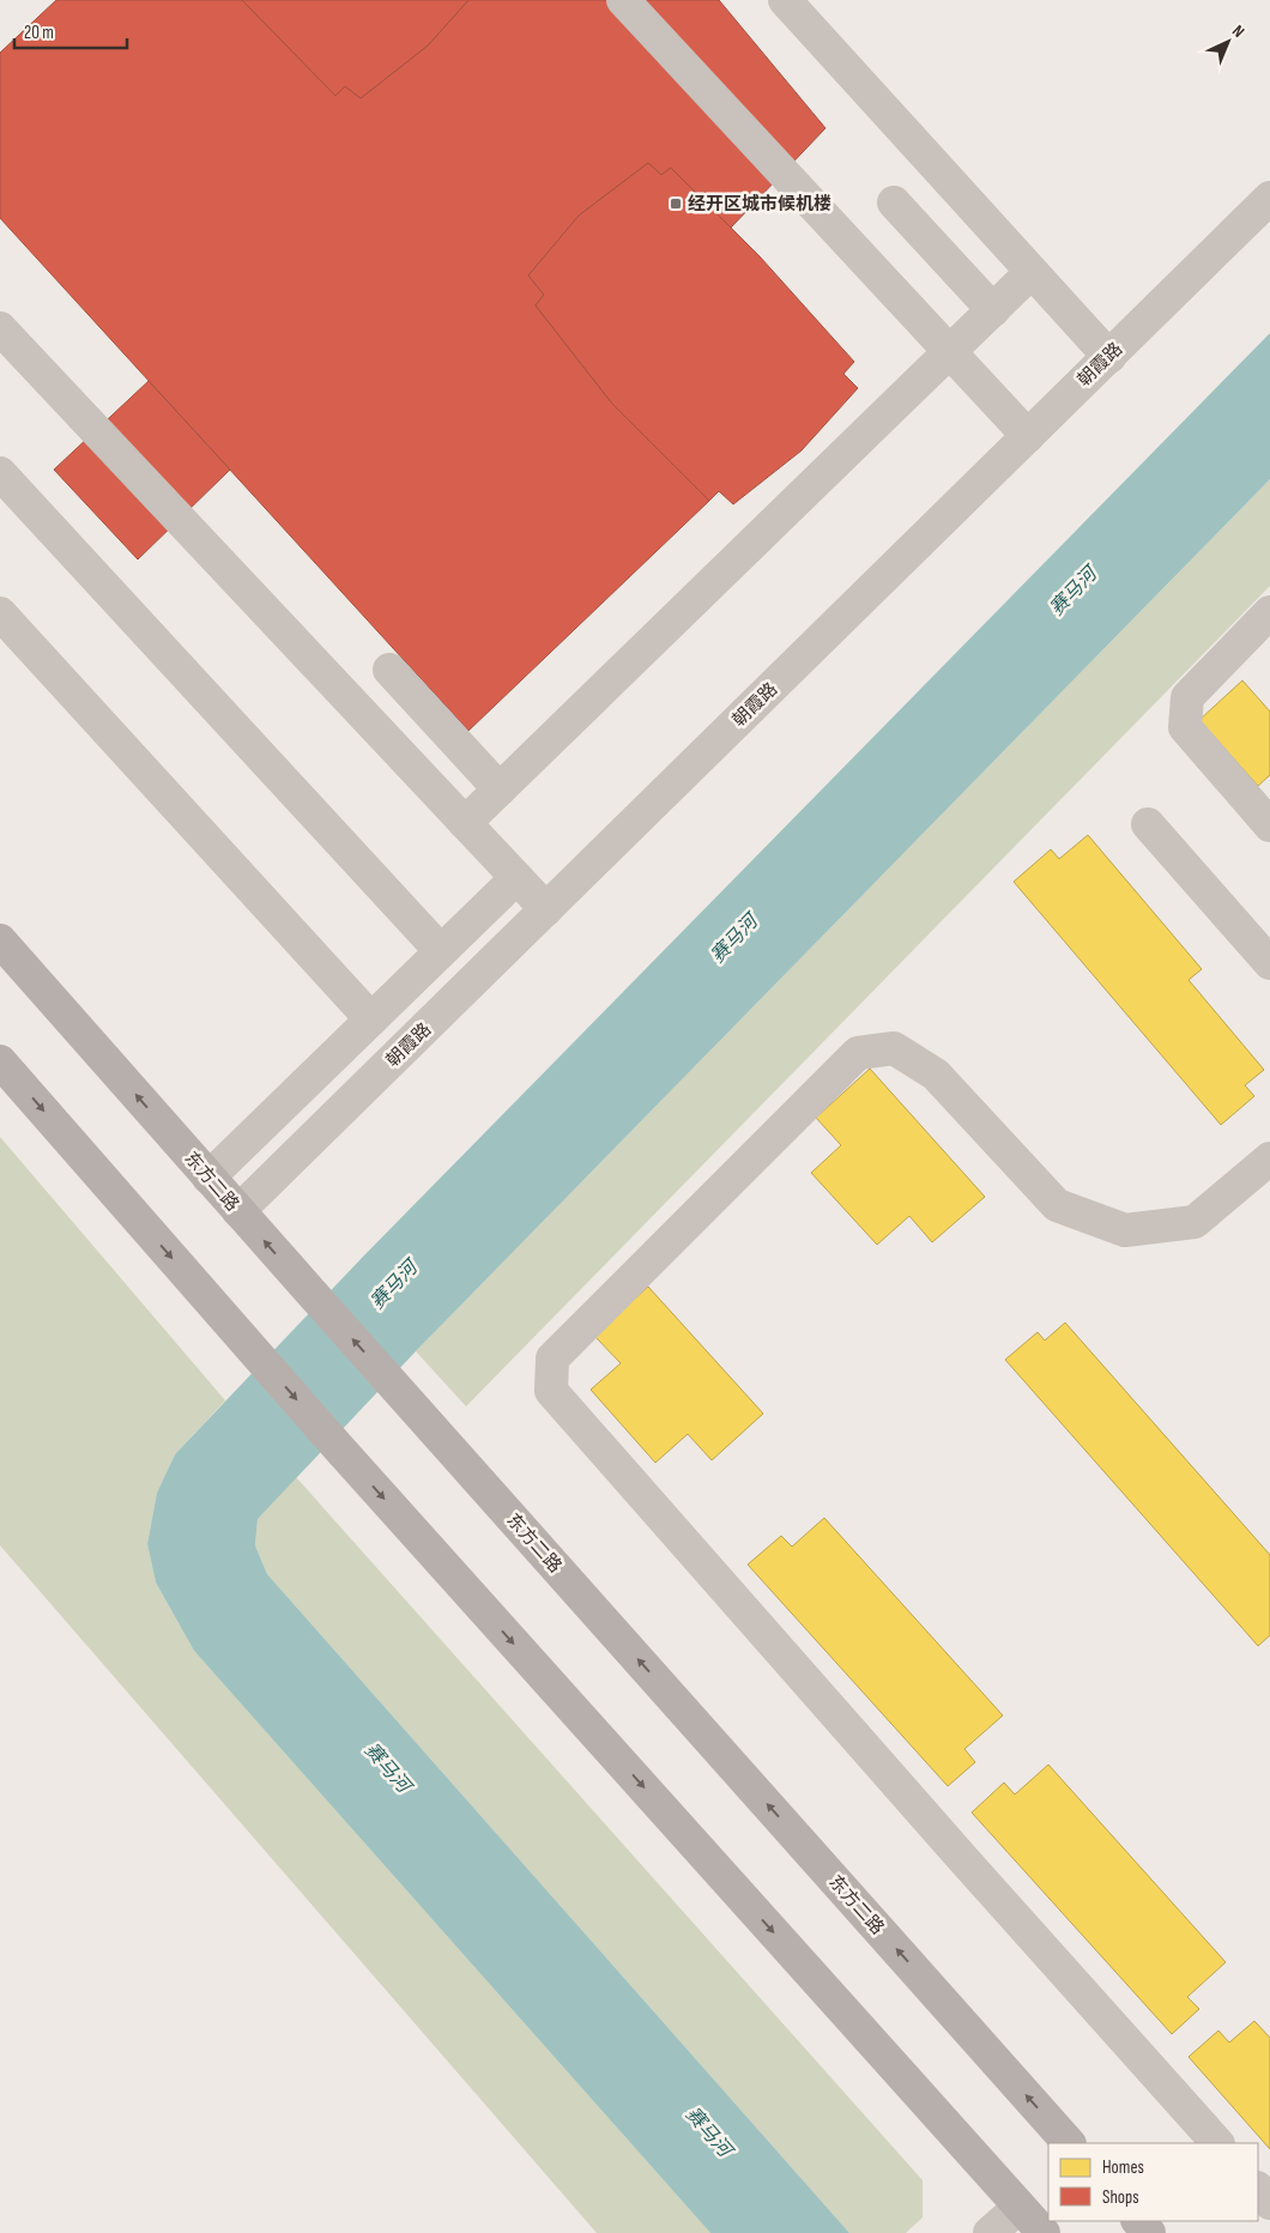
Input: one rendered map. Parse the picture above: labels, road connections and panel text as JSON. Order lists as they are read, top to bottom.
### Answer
{
  "streets": {
    "main road": ["东方二路"],
    "street": ["朝霞路"]
  },
  "crossings": [
    ["朝霞路", "东方二路"]
  ],
  "water": ["赛马河"],
  "places": {
    "transit": ["经开区城市候机楼"]
  },
  "legend": ["Homes", "Shops"],
  "scale_bar": "20 m",
  "north": "top right"
}
